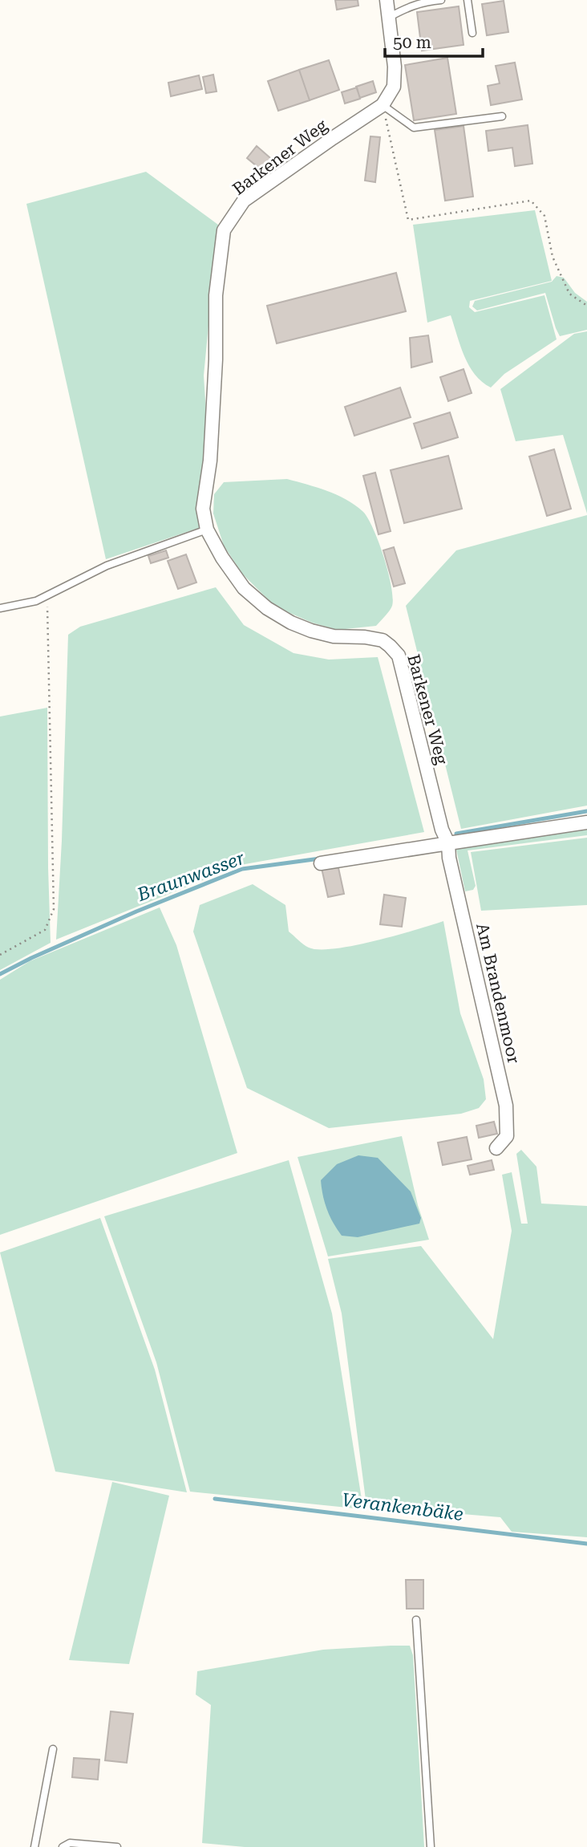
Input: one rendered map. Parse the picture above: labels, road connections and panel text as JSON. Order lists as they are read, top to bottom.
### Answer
{
  "streets": {
    "street": ["Barkener Weg", "Am Brandenmoor"]
  },
  "crossings": [
    ["Barkener Weg", "Am Brandenmoor"]
  ],
  "water": ["Braunwasser", "Verankenbäke"],
  "scale_bar": "50 m"
}
